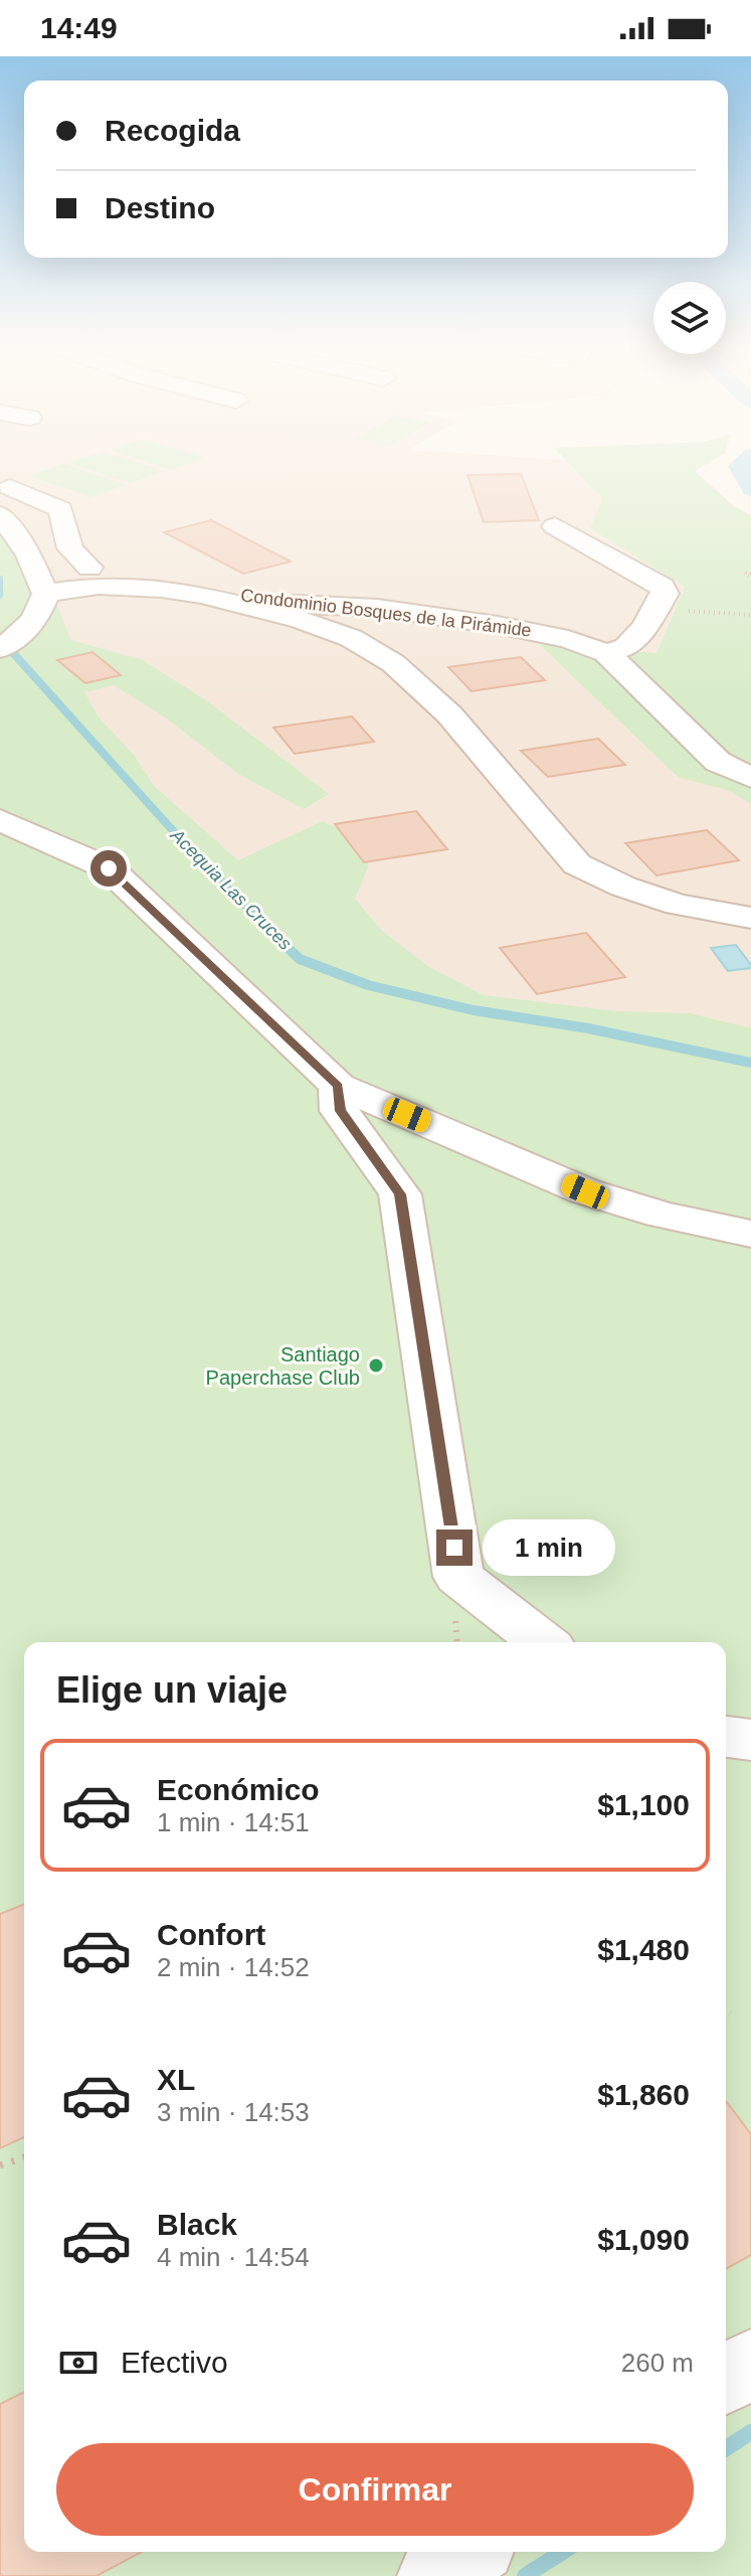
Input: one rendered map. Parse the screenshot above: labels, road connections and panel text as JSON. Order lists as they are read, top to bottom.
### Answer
{
  "streets": {
    "street": ["Condominio Bosques de la Pirámide"]
  },
  "water": ["Acequia Las Cruces"],
  "places": ["Santiago Paperchase Club"],
  "page": {
    "status": "14:49",
    "banner": ["Recogida", "Destino"],
    "bubble": "1 min",
    "heading": "Elige un viaje",
    "list": [
      {
        "name": "Económico",
        "note": "1 min · 14:51",
        "value": "$1,100"
      },
      {
        "name": "Confort",
        "note": "2 min · 14:52",
        "value": "$1,480"
      },
      {
        "name": "XL",
        "note": "3 min · 14:53",
        "value": "$1,860"
      },
      {
        "name": "Black",
        "note": "4 min · 14:54",
        "value": "$1,090"
      }
    ],
    "pay": ["Efectivo", "260 m"],
    "buttons": "Confirmar"
  }
}
